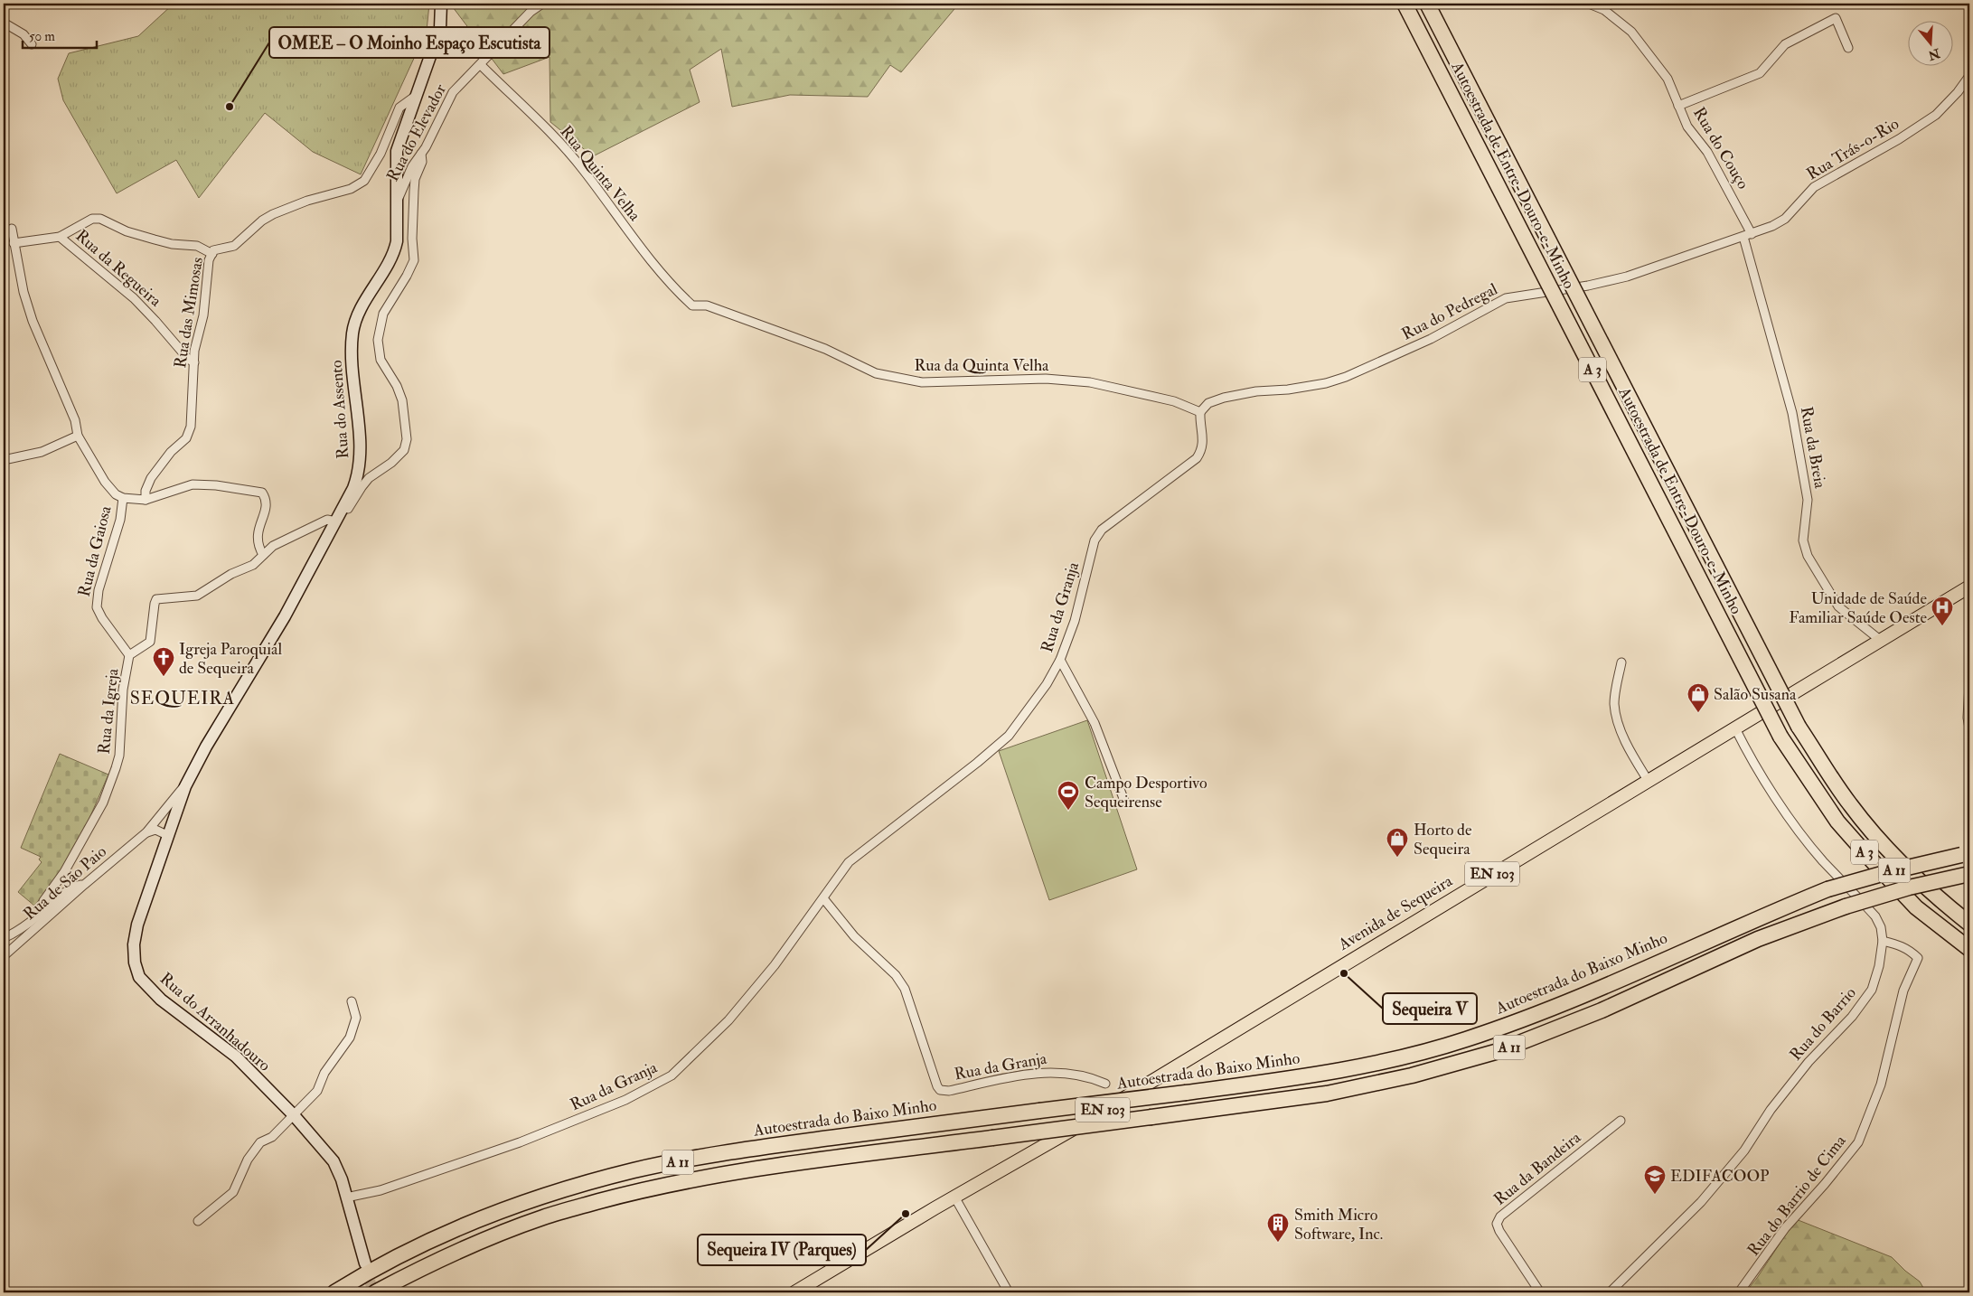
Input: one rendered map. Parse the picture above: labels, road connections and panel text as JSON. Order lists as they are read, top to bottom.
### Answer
{
  "streets": {
    "highway": [
      "Autoestrada de Entre-Douro-e-Minho",
      "A 3",
      "A 11",
      "Autoestrada do Baixo Minho"
    ],
    "main road": ["EN 103", "Avenida de Sequeira"],
    "street": [
      "Rua do Elevador",
      "Rua do Couço",
      "Rua Trás-o-Rio",
      "Rua Quinta Velha",
      "Rua da Regueira",
      "Rua do Pedregal",
      "Rua das Mimosas",
      "Rua da Quinta Velha",
      "Rua do Assento",
      "Rua da Breia",
      "Rua da Gaiosa",
      "Rua da Granja",
      "Rua da Igreja",
      "Rua de São Paio",
      "Rua do Arranhadouro",
      "Rua do Barrio",
      "Rua da Bandeira",
      "Rua do Barrio de Cima"
    ]
  },
  "crossings": [
    ["Rua do Elevador", "Rua Quinta Velha"],
    ["Rua do Elevador", "Rua do Assento"],
    ["Rua do Couço", "Rua Trás-o-Rio"],
    ["Rua Trás-o-Rio", "Rua do Pedregal"],
    ["Rua Trás-o-Rio", "Rua da Breia"],
    ["Rua Quinta Velha", "Rua da Quinta Velha"],
    ["Rua da Regueira", "Rua das Mimosas"],
    ["Rua do Pedregal", "Rua da Quinta Velha"],
    ["Rua do Pedregal", "Rua da Breia"],
    ["Rua do Pedregal", "Rua da Granja"],
    ["Rua das Mimosas", "Rua do Assento"],
    ["Rua da Quinta Velha", "Rua da Granja"],
    ["Rua do Assento", "Rua da Igreja"],
    ["Rua do Assento", "Rua de São Paio"],
    ["Rua do Assento", "Rua do Arranhadouro"],
    ["Rua da Breia", "Avenida de Sequeira"],
    ["Rua da Gaiosa", "Rua da Igreja"],
    ["Rua da Granja", "Rua do Arranhadouro"],
    ["EN 103", "Avenida de Sequeira"],
    ["Rua de São Paio", "Rua do Arranhadouro"],
    ["Avenida de Sequeira", "Rua do Barrio"],
    ["Rua do Barrio", "Rua do Barrio de Cima"]
  ],
  "districts": ["SEQUEIRA"],
  "places": {
    "other": ["OMEE – O Moinho Espaço Escutista", "Sequeira V", "Sequeira IV (Parques)"],
    "hospital": ["Unidade de Saúde Familiar Saúde Oeste"],
    "church": ["Igreja Paroquial de Sequeira"],
    "shop": ["Salão Susana", "Horto de Sequeira"],
    "sports": ["Campo Desportivo Sequeirense"],
    "school or university": ["EDIFACOOP"],
    "building": ["Smith Micro Software, Inc."]
  },
  "scale_bar": "50 m",
  "north": "bottom"
}
